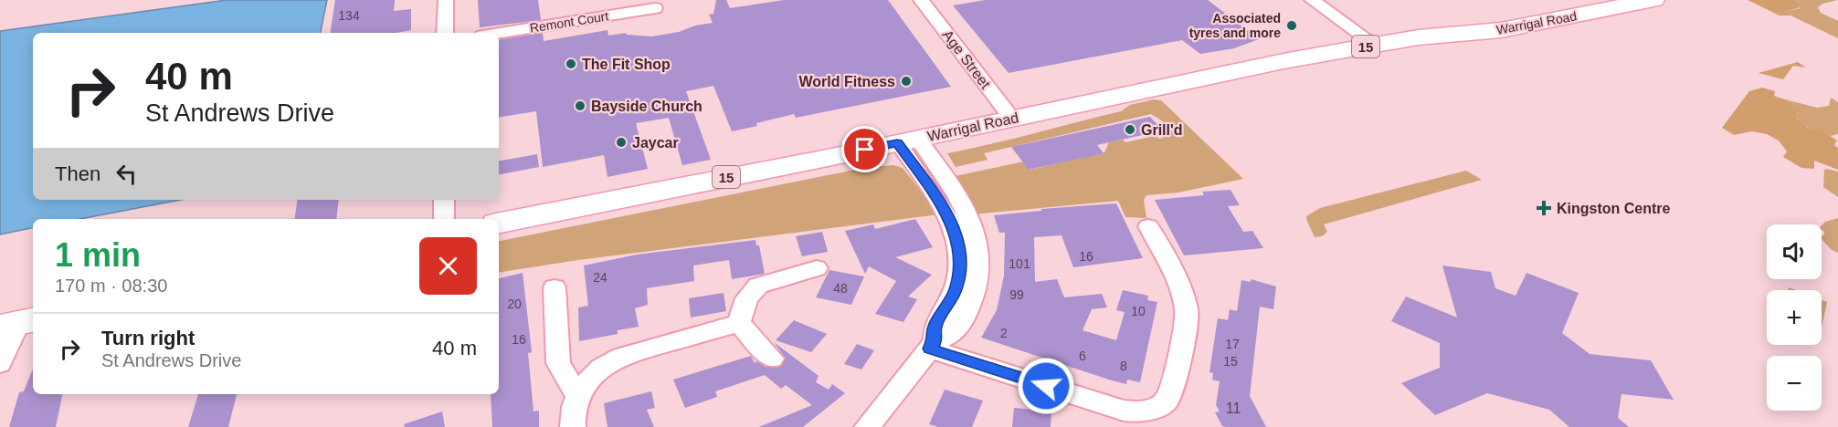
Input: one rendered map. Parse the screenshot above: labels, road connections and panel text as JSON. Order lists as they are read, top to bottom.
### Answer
{
  "streets": {
    "highway": ["Warrigal Road", "15"],
    "street": ["Remont Court", "Age Street"]
  },
  "crossings": [
    ["Warrigal Road", "Age Street"]
  ],
  "places": {
    "other": [
      "Associated tyres and more",
      "The Fit Shop",
      "World Fitness",
      "Bayside Church",
      "Grill'd",
      "Jaycar"
    ],
    "health": ["Kingston Centre"]
  },
  "house_numbers": [
    "134",
    "16",
    "101",
    "24",
    "48",
    "99",
    "20",
    "10",
    "2",
    "16",
    "17",
    "6",
    "15",
    "8",
    "11"
  ],
  "page": {
    "turn": ["40 m", "St Andrews Drive"],
    "then": "Then",
    "heading": ["1 min", "170 m · 08:30"],
    "map_buttons": ["+", "−"],
    "list": [
      {
        "name": "Turn right",
        "note": "St Andrews Drive",
        "value": "40 m"
      }
    ]
  }
}
